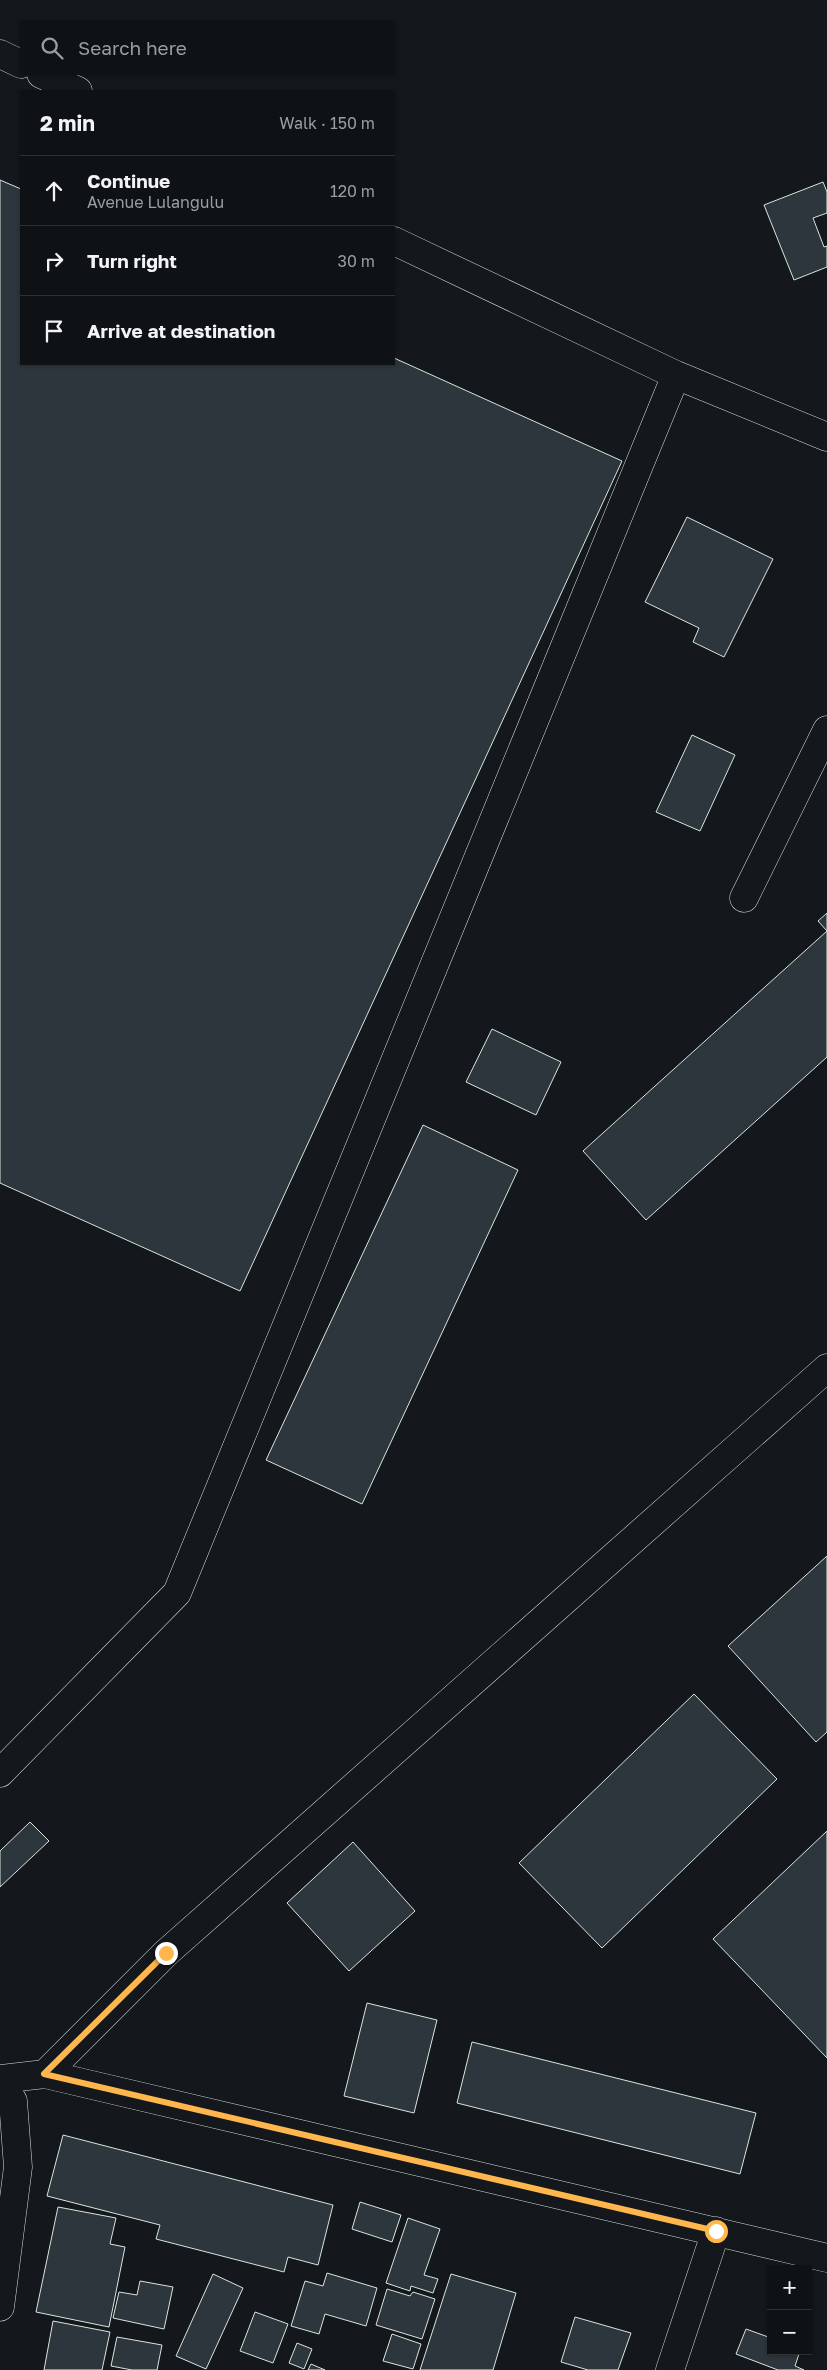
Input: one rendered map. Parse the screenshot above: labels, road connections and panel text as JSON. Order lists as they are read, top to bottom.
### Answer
{
  "page": {
    "search": "Search here",
    "heading": ["2 min", "Walk · 150 m"],
    "list": [
      ["Continue", "Avenue Lulangulu", "120 m"],
      ["Turn right", "30 m"],
      "Arrive at destination"
    ],
    "map_buttons": ["+", "−"]
  }
}
